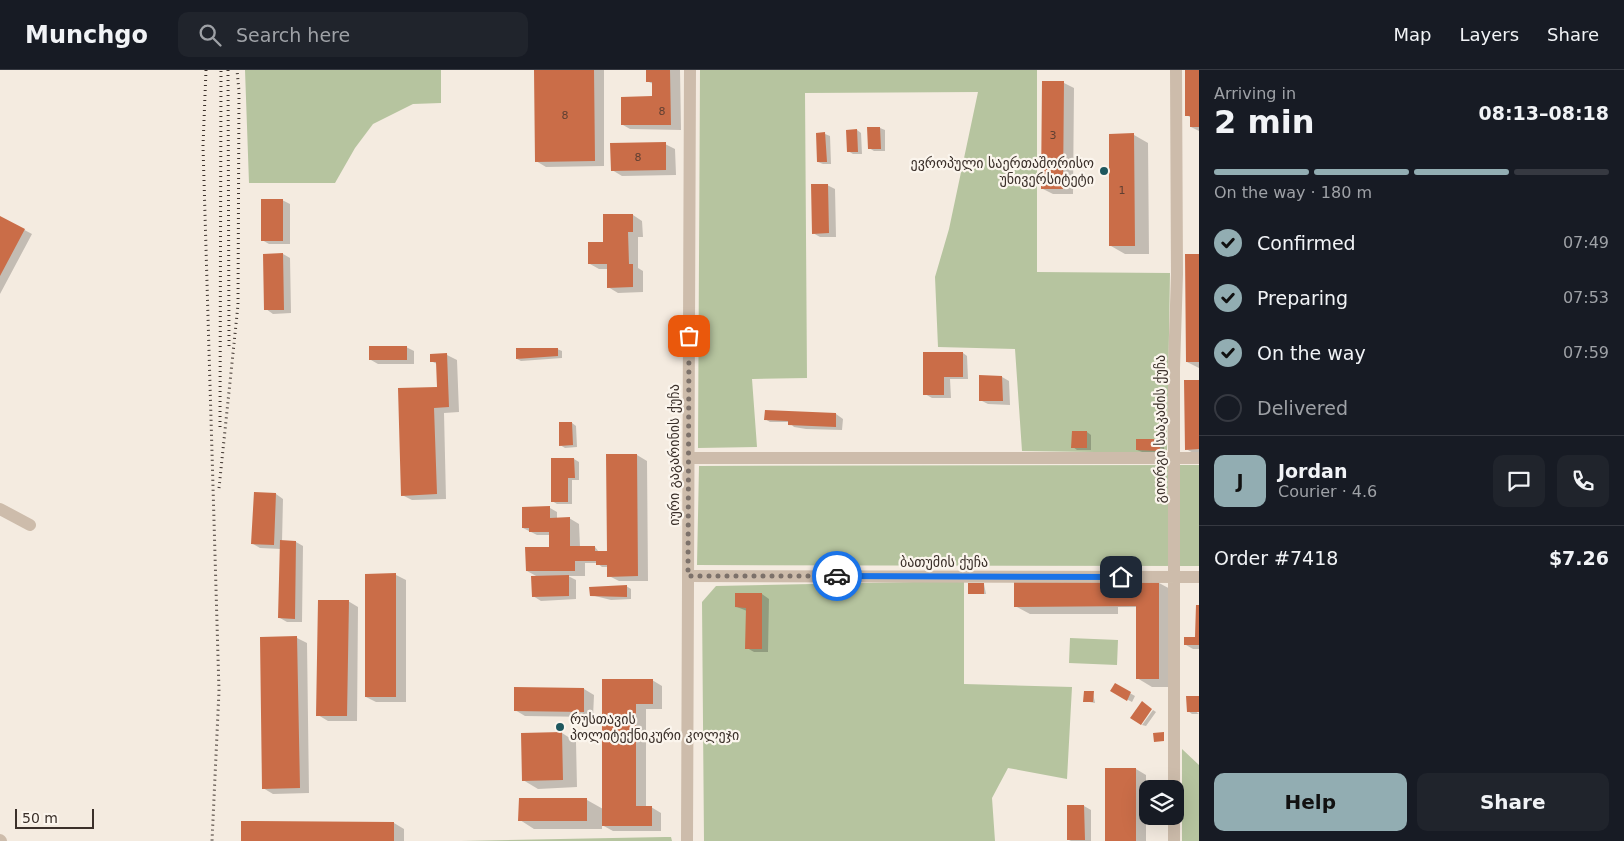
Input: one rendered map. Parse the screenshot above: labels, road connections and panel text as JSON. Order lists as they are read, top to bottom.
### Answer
{
  "streets": {
    "street": ["გიორგი სააკაძის ქუჩა", "იური გაგარინის ქუჩა", "ბათუმის ქუჩა"]
  },
  "crossings": [
    ["გიორგი სააკაძის ქუჩა", "ბათუმის ქუჩა"],
    ["იური გაგარინის ქუჩა", "ბათუმის ქუჩა"]
  ],
  "places": ["ევროპული საერთაშორისო უნივერსიტეტი", "რუსთავის პოლიტექნიკური კოლეჯი"],
  "house_numbers": [
    "8",
    "8",
    "3",
    "8",
    "1"
  ],
  "scale_bar": "50 m",
  "page": {
    "header": "Munchgo",
    "search": "Search here",
    "nav": ["Map", "Layers", "Share"],
    "heading": ["2 min", "Arriving in", "08:13–08:18"],
    "panel": [
      "Jordan",
      "Courier · 4.6",
      "Order #7418",
      "$7.26"
    ],
    "bar": "On the way · 180 m",
    "list": [
      ["Confirmed", "07:49"],
      ["Preparing", "07:53"],
      ["On the way", "07:59"],
      "Delivered"
    ],
    "round": "J",
    "buttons": ["Help", "Share"],
    "scale": "50 m"
  }
}
